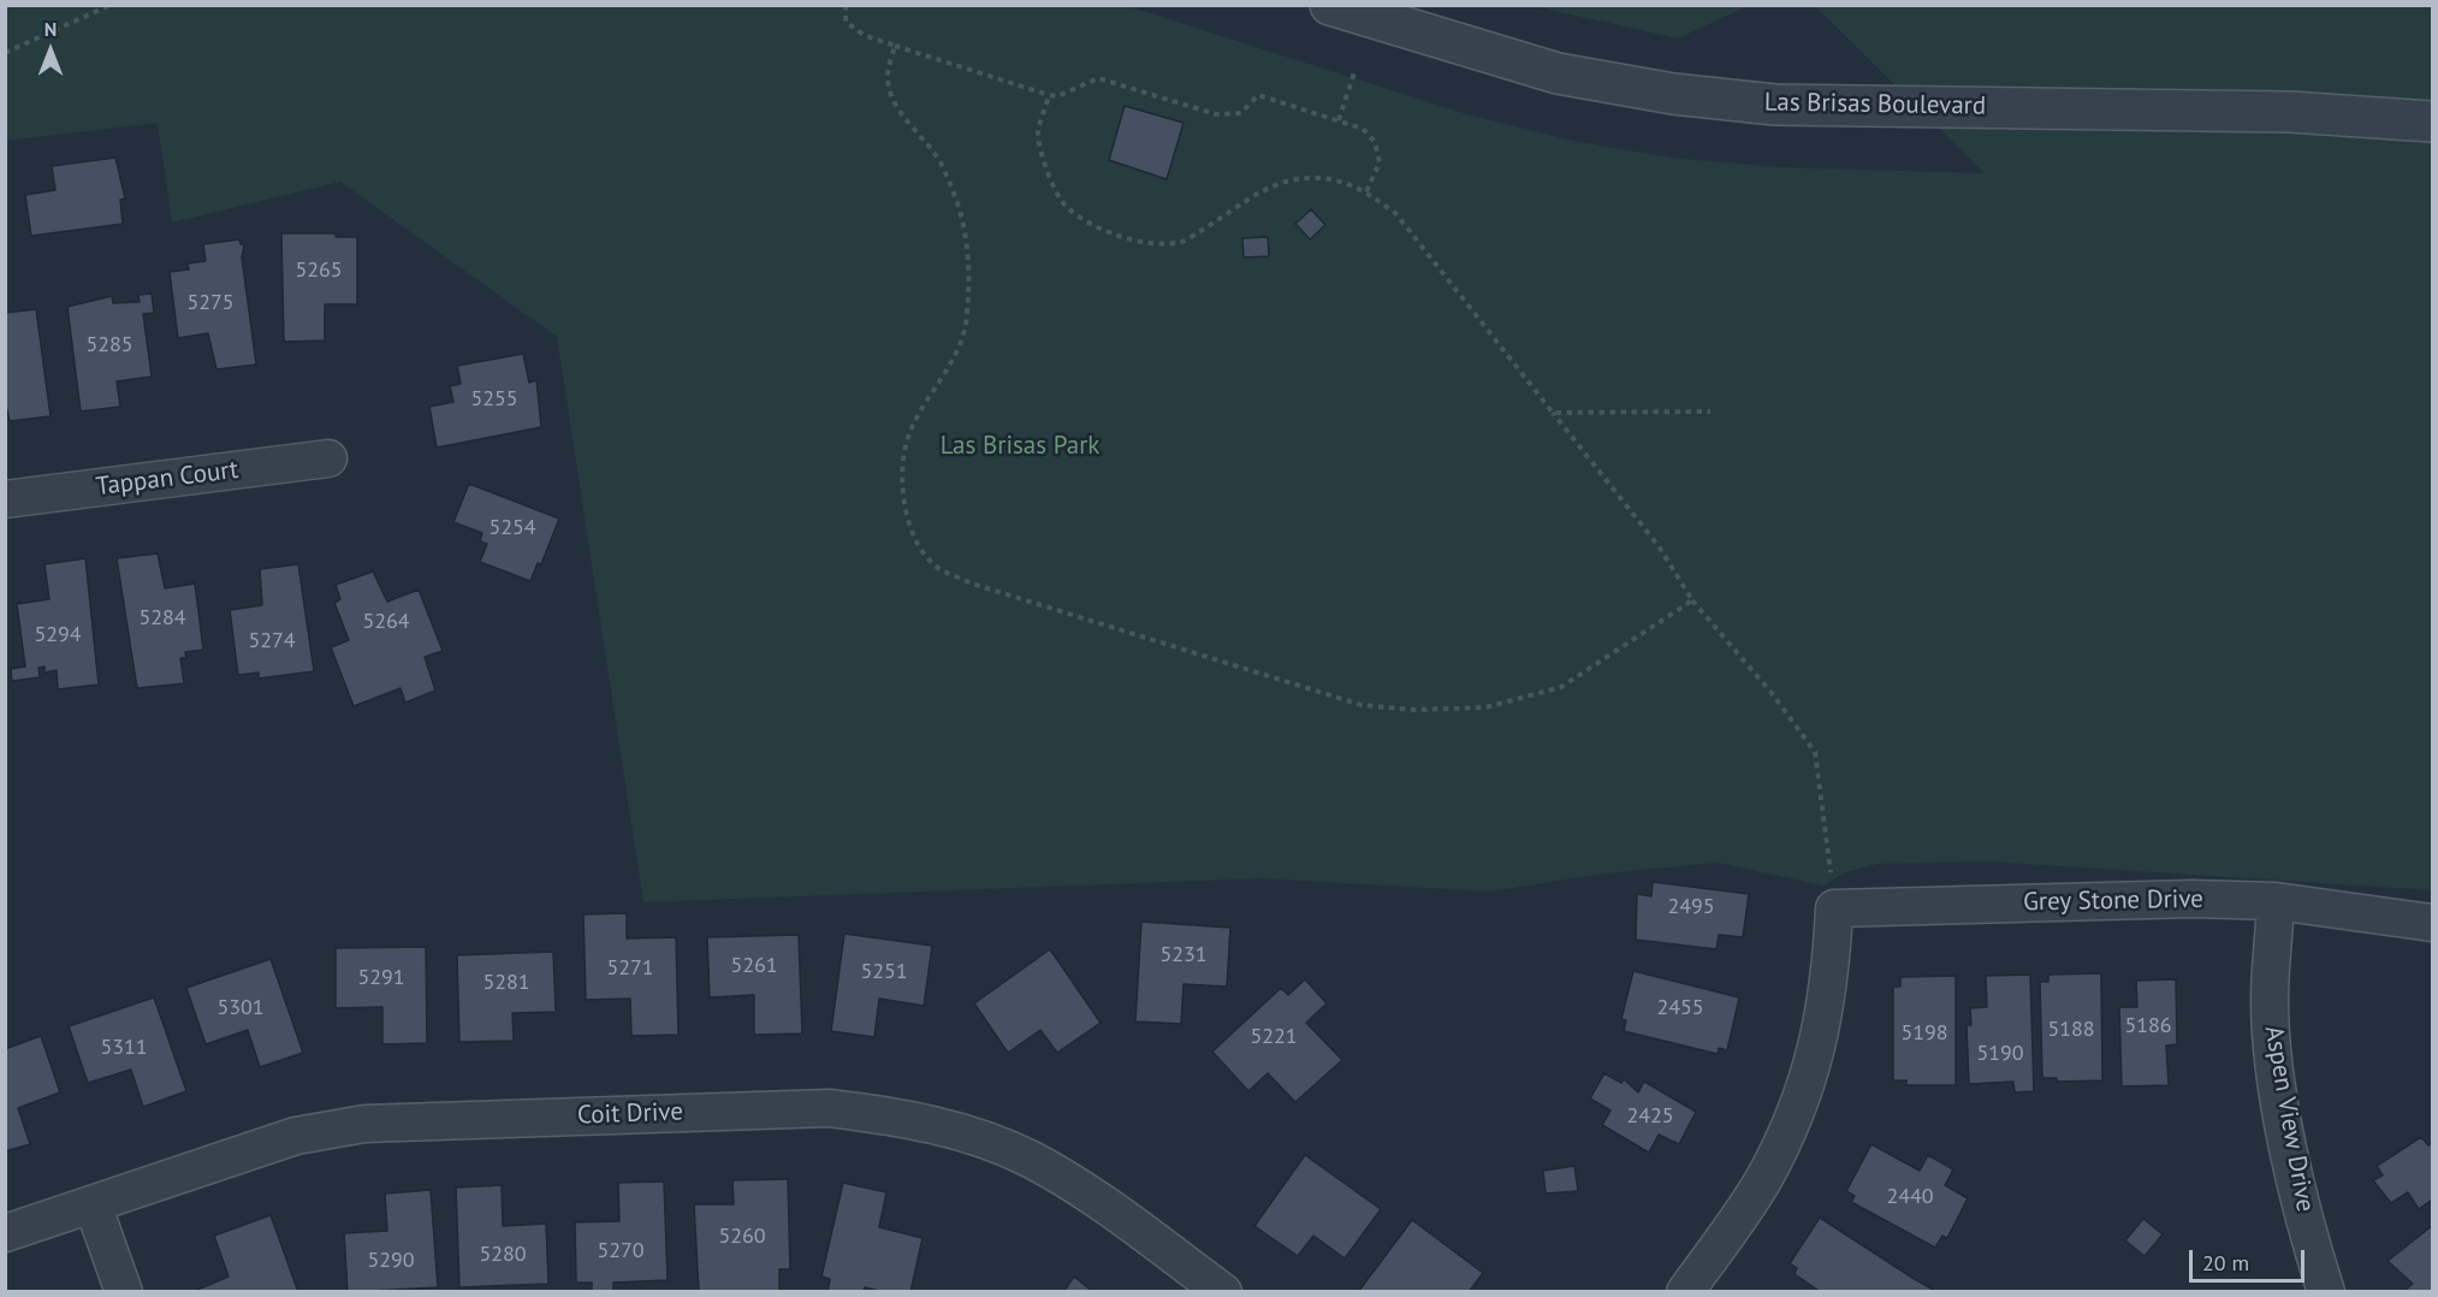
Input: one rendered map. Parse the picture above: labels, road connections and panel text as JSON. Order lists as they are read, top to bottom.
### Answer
{
  "streets": {
    "street": [
      "Las Brisas Boulevard",
      "Tappan Court",
      "Grey Stone Drive",
      "Coit Drive",
      "Aspen View Drive"
    ]
  },
  "crossings": [
    ["Grey Stone Drive", "Aspen View Drive"]
  ],
  "parks": ["Las Brisas Park"],
  "house_numbers": [
    "5265",
    "5275",
    "5285",
    "5255",
    "5254",
    "5284",
    "5264",
    "5294",
    "5274",
    "2495",
    "5231",
    "5261",
    "5271",
    "5251",
    "5291",
    "5281",
    "5301",
    "2455",
    "5186",
    "5188",
    "5198",
    "5221",
    "5311",
    "5190",
    "2425",
    "2440",
    "5260",
    "5270",
    "5280",
    "5290"
  ],
  "scale_bar": "20 m",
  "north": "top"
}
